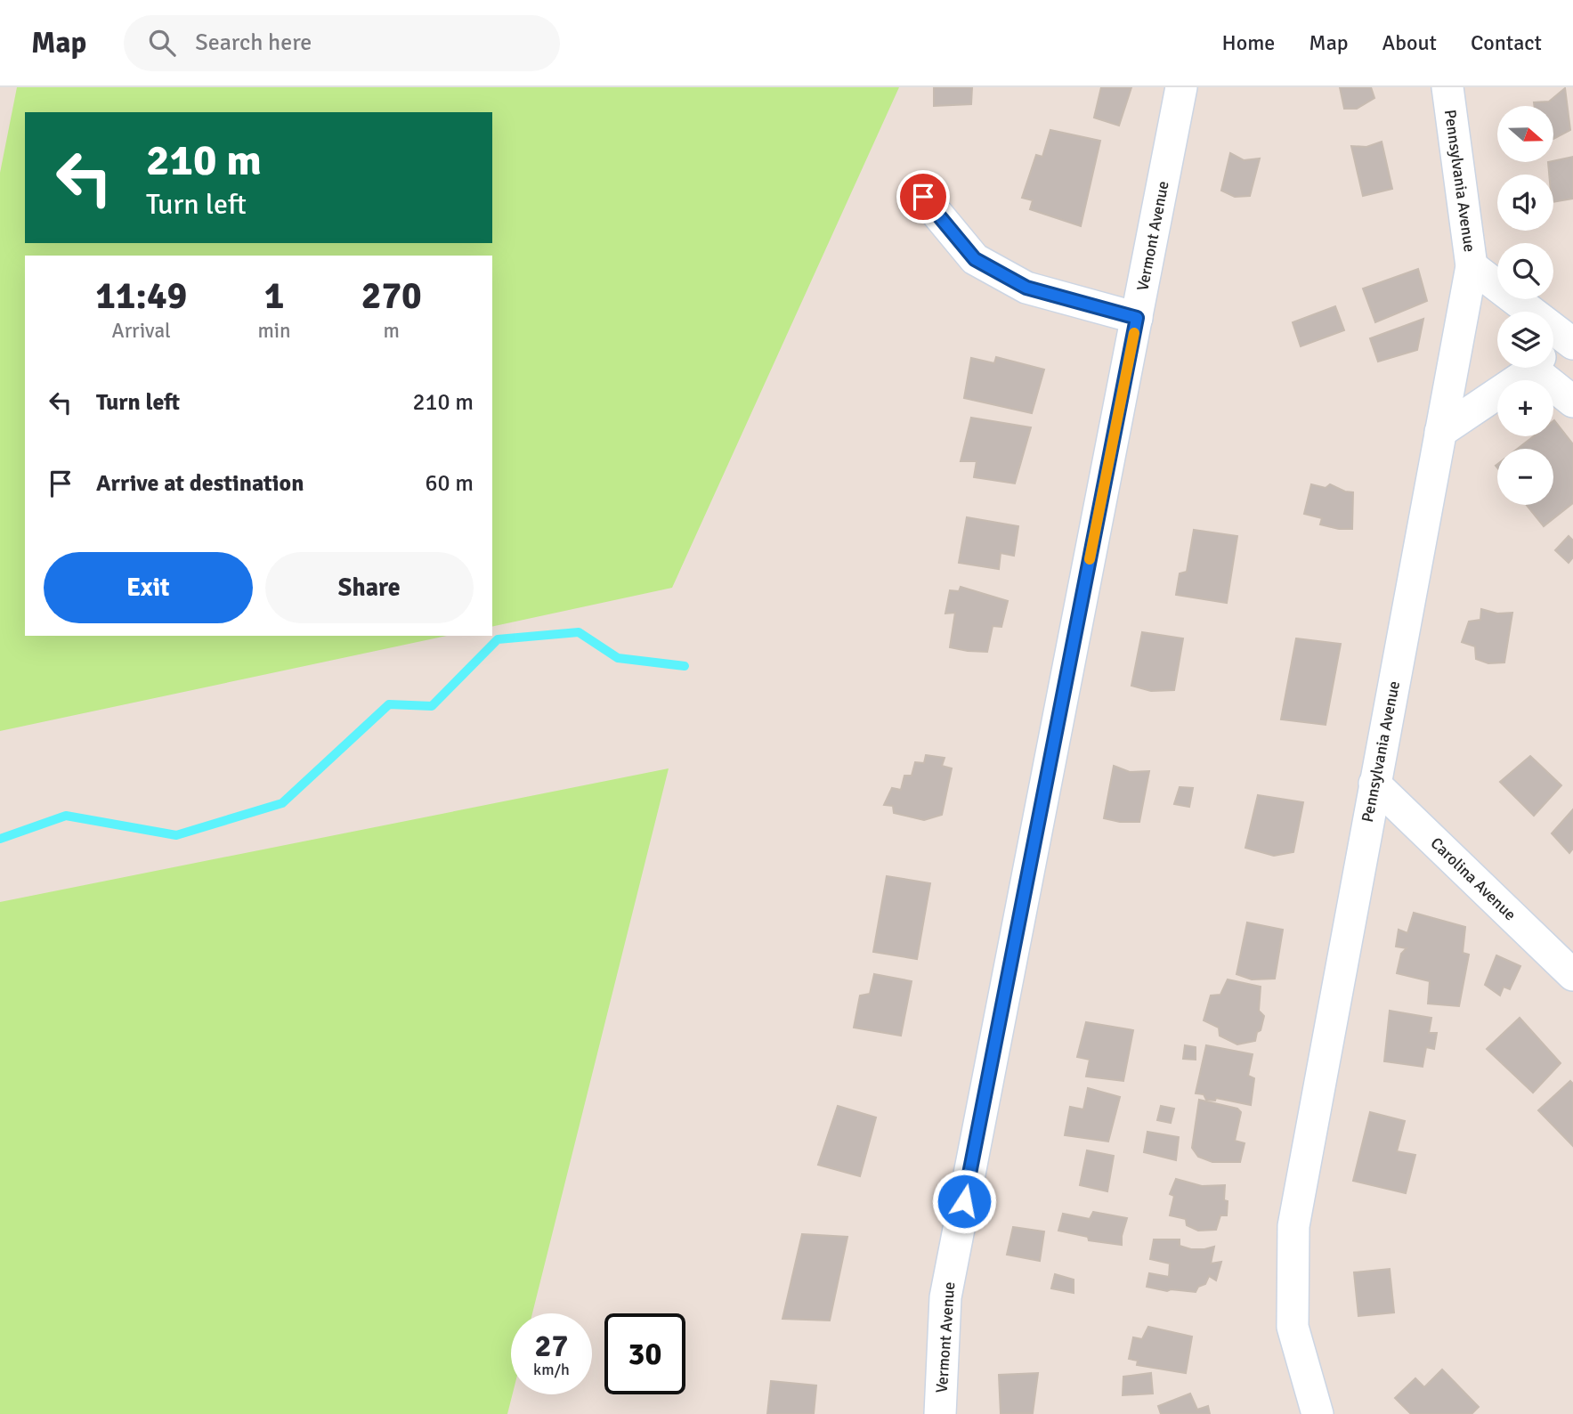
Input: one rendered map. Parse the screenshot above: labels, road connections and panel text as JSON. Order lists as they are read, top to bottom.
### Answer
{
  "streets": {
    "street": ["Pennsylvania Avenue", "Vermont Avenue", "Carolina Avenue"]
  },
  "crossings": [
    ["Pennsylvania Avenue", "Carolina Avenue"]
  ],
  "north": "right",
  "page": {
    "header": "Map",
    "search": "Search here",
    "nav": [
      "Home",
      "Map",
      "About",
      "Contact"
    ],
    "map_buttons": ["+", "−"],
    "turn": ["210 m", "Turn left"],
    "eta": [
      "11:49",
      "Arrival",
      "1",
      "min",
      "270",
      "m"
    ],
    "list": [
      {
        "name": "Turn left",
        "value": "210 m"
      },
      {
        "name": "Arrive at destination",
        "value": "60 m"
      }
    ],
    "buttons": ["Exit", "Share"],
    "speed": "27 km/h",
    "limit": "30"
  }
}
